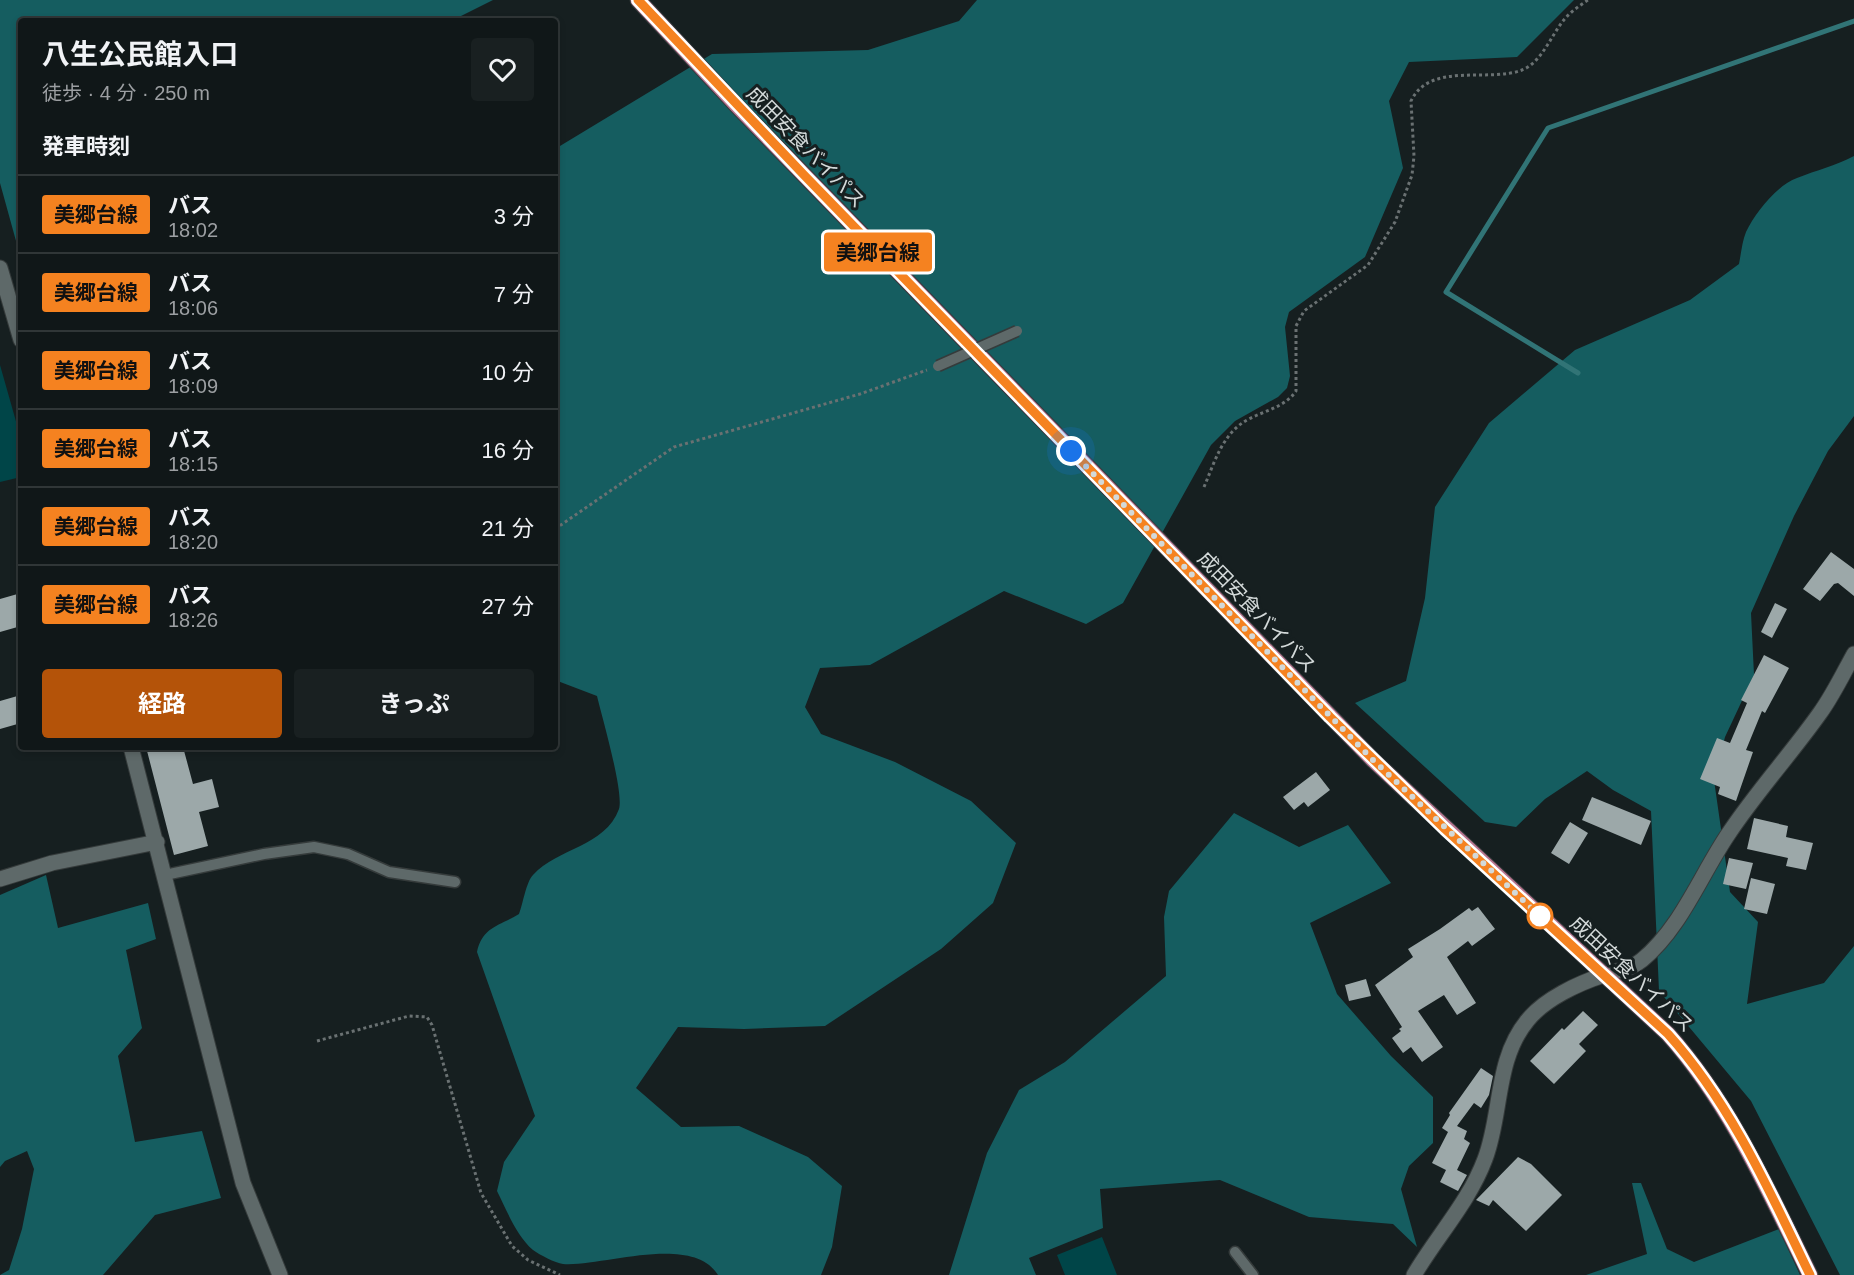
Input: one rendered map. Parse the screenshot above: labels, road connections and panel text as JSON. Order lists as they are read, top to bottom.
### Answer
{
  "streets": {
    "main road": ["成田安食バイパス"]
  },
  "lines": ["bus line 美郷台線"],
  "page": {
    "on_map": "美郷台線",
    "heading": [
      ["八生公民館入口", "徒歩 · 4 分 · 250 m"],
      "発車時刻"
    ],
    "list": [
      {
        "mark": "美郷台線",
        "name": "バス",
        "note": "18:02",
        "value": "3 分"
      },
      {
        "mark": "美郷台線",
        "name": "バス",
        "note": "18:06",
        "value": "7 分"
      },
      {
        "mark": "美郷台線",
        "name": "バス",
        "note": "18:09",
        "value": "10 分"
      },
      {
        "mark": "美郷台線",
        "name": "バス",
        "note": "18:15",
        "value": "16 分"
      },
      {
        "mark": "美郷台線",
        "name": "バス",
        "note": "18:20",
        "value": "21 分"
      },
      {
        "mark": "美郷台線",
        "name": "バス",
        "note": "18:26",
        "value": "27 分"
      }
    ],
    "buttons": ["経路", "きっぷ"]
  }
}
